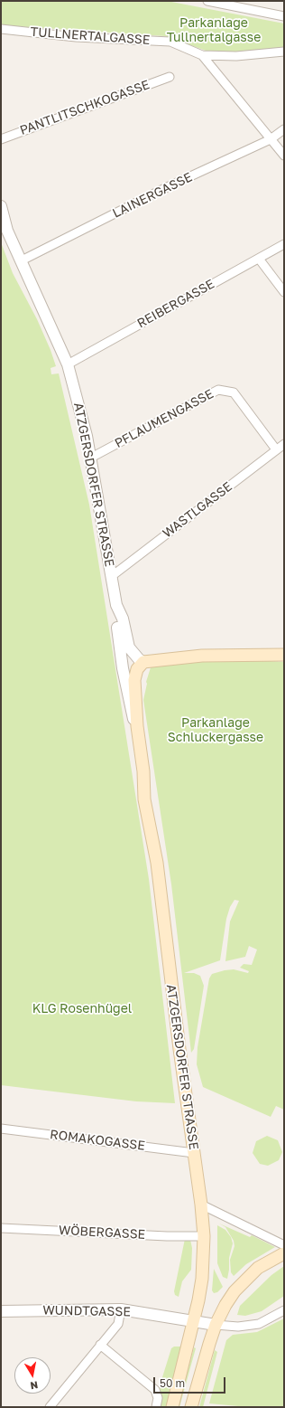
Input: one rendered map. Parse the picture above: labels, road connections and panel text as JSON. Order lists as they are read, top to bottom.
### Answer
{
  "streets": {
    "main road": ["ATZGERSDORFER STRASSE"],
    "street": [
      "TULLNERTALGASSE",
      "PANTLITSCHKOGASSE",
      "LAINERGASSE",
      "REIBERGASSE",
      "PFLAUMENGASSE",
      "WASTLGASSE",
      "ROMAKOGASSE",
      "WÖBERGASSE",
      "WUNDTGASSE"
    ]
  },
  "crossings": [
    ["LAINERGASSE", "ATZGERSDORFER STRASSE"],
    ["REIBERGASSE", "ATZGERSDORFER STRASSE"],
    ["PFLAUMENGASSE", "ATZGERSDORFER STRASSE"],
    ["PFLAUMENGASSE", "WASTLGASSE"],
    ["ATZGERSDORFER STRASSE", "WASTLGASSE"],
    ["ATZGERSDORFER STRASSE", "ROMAKOGASSE"],
    ["ATZGERSDORFER STRASSE", "WÖBERGASSE"],
    ["ATZGERSDORFER STRASSE", "WUNDTGASSE"]
  ],
  "parks": ["Parkanlage Tullnertalgasse", "Parkanlage Schluckergasse", "KLG Rosenhügel"],
  "scale_bar": "50 m",
  "north": "bottom"
}
